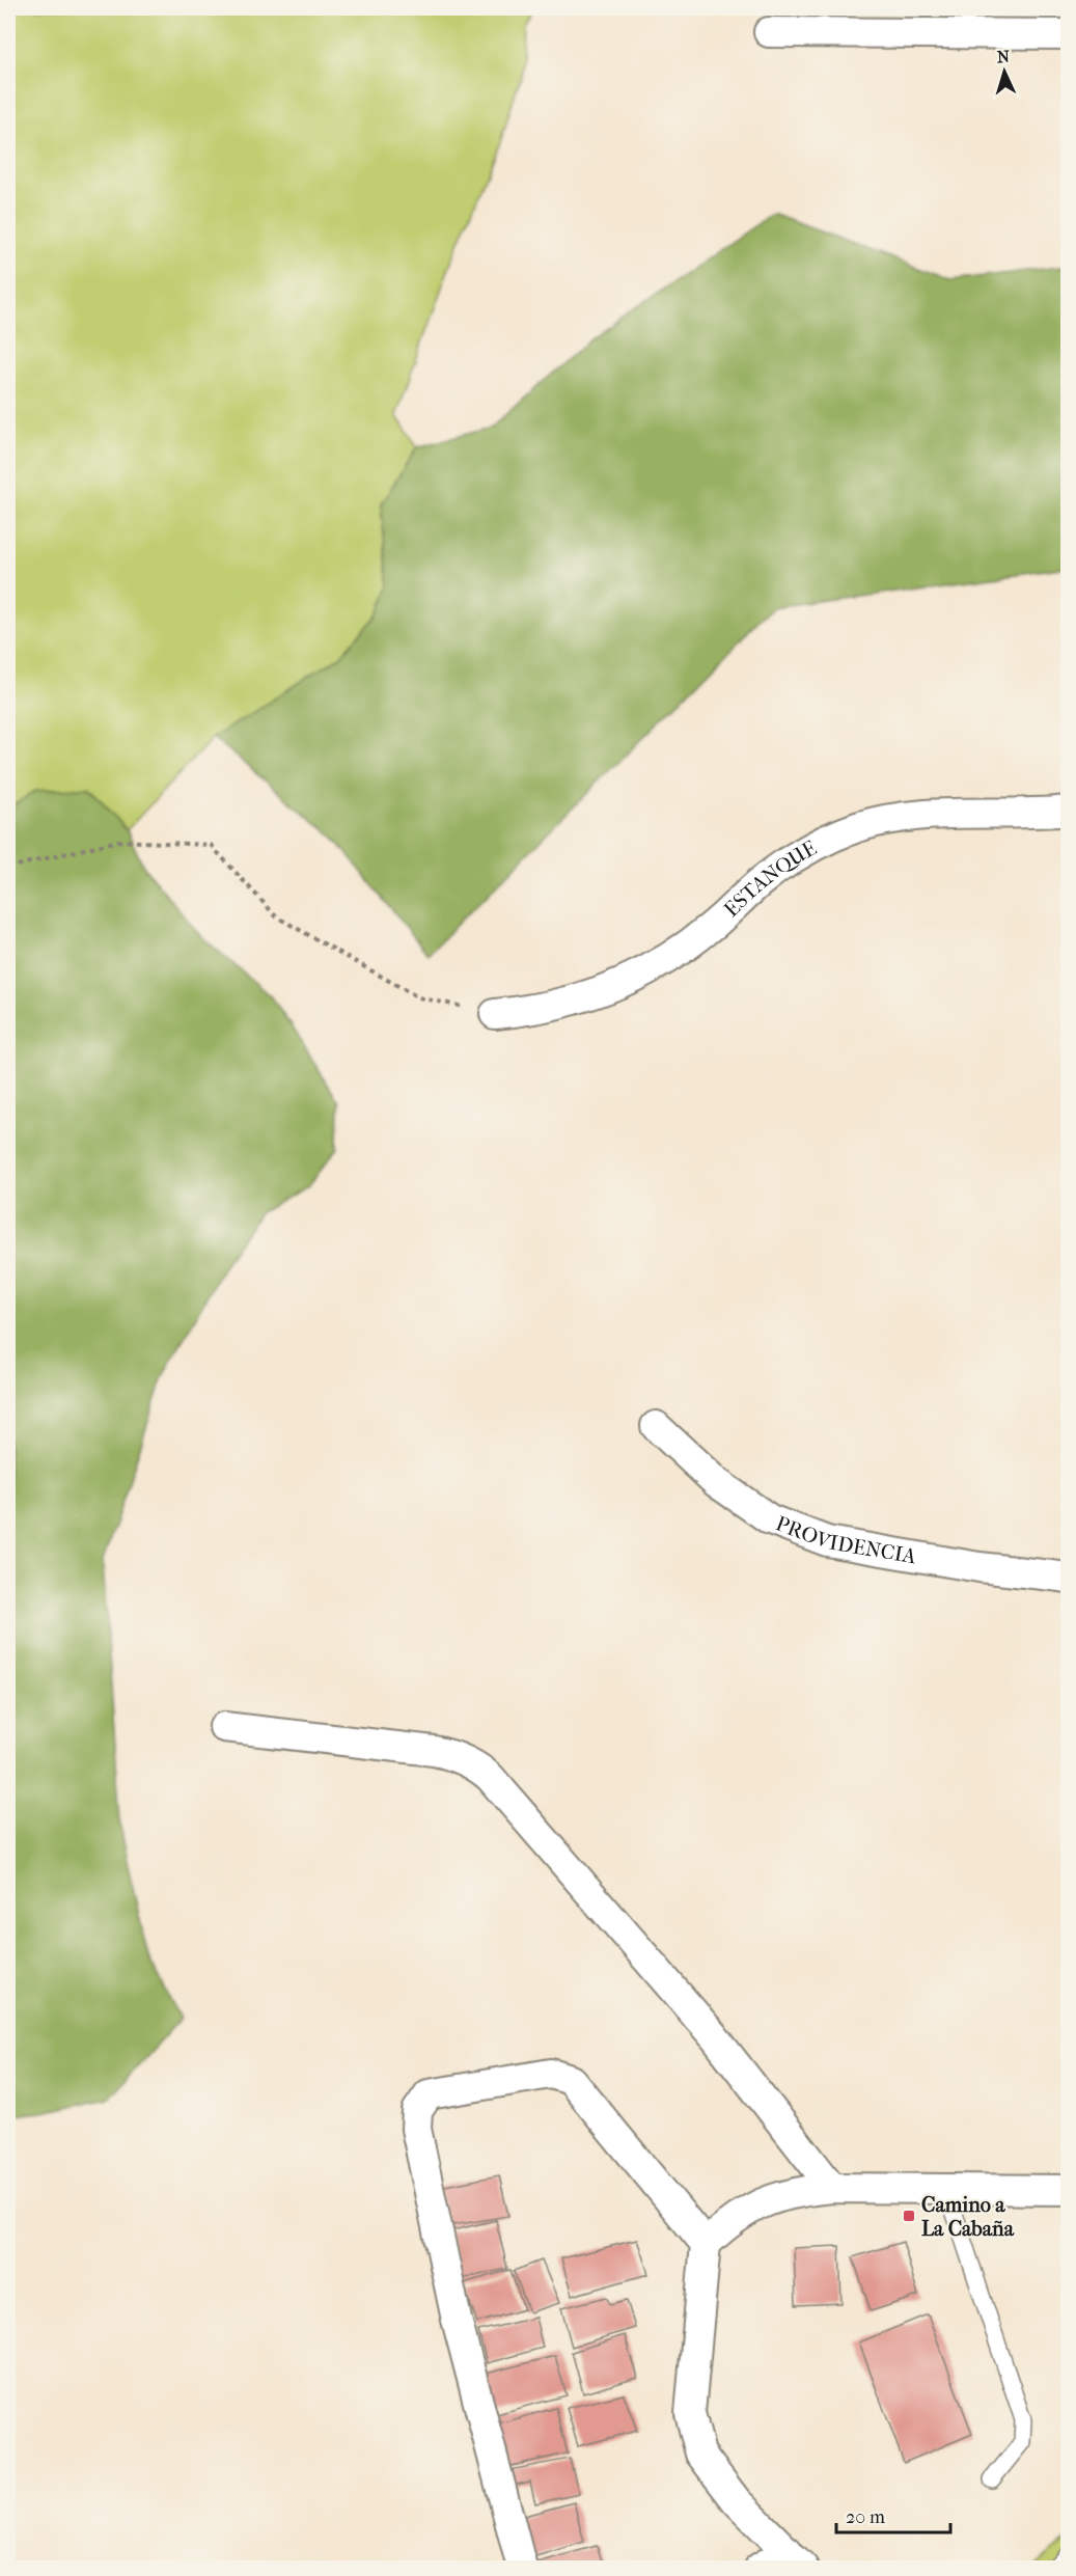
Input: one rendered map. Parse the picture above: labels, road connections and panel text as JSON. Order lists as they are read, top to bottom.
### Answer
{
  "streets": {
    "street": ["ESTANQUE", "PROVIDENCIA"]
  },
  "places": {
    "transit": ["Camino a La Cabaña"]
  },
  "scale_bar": "20 m",
  "north": "top"
}
